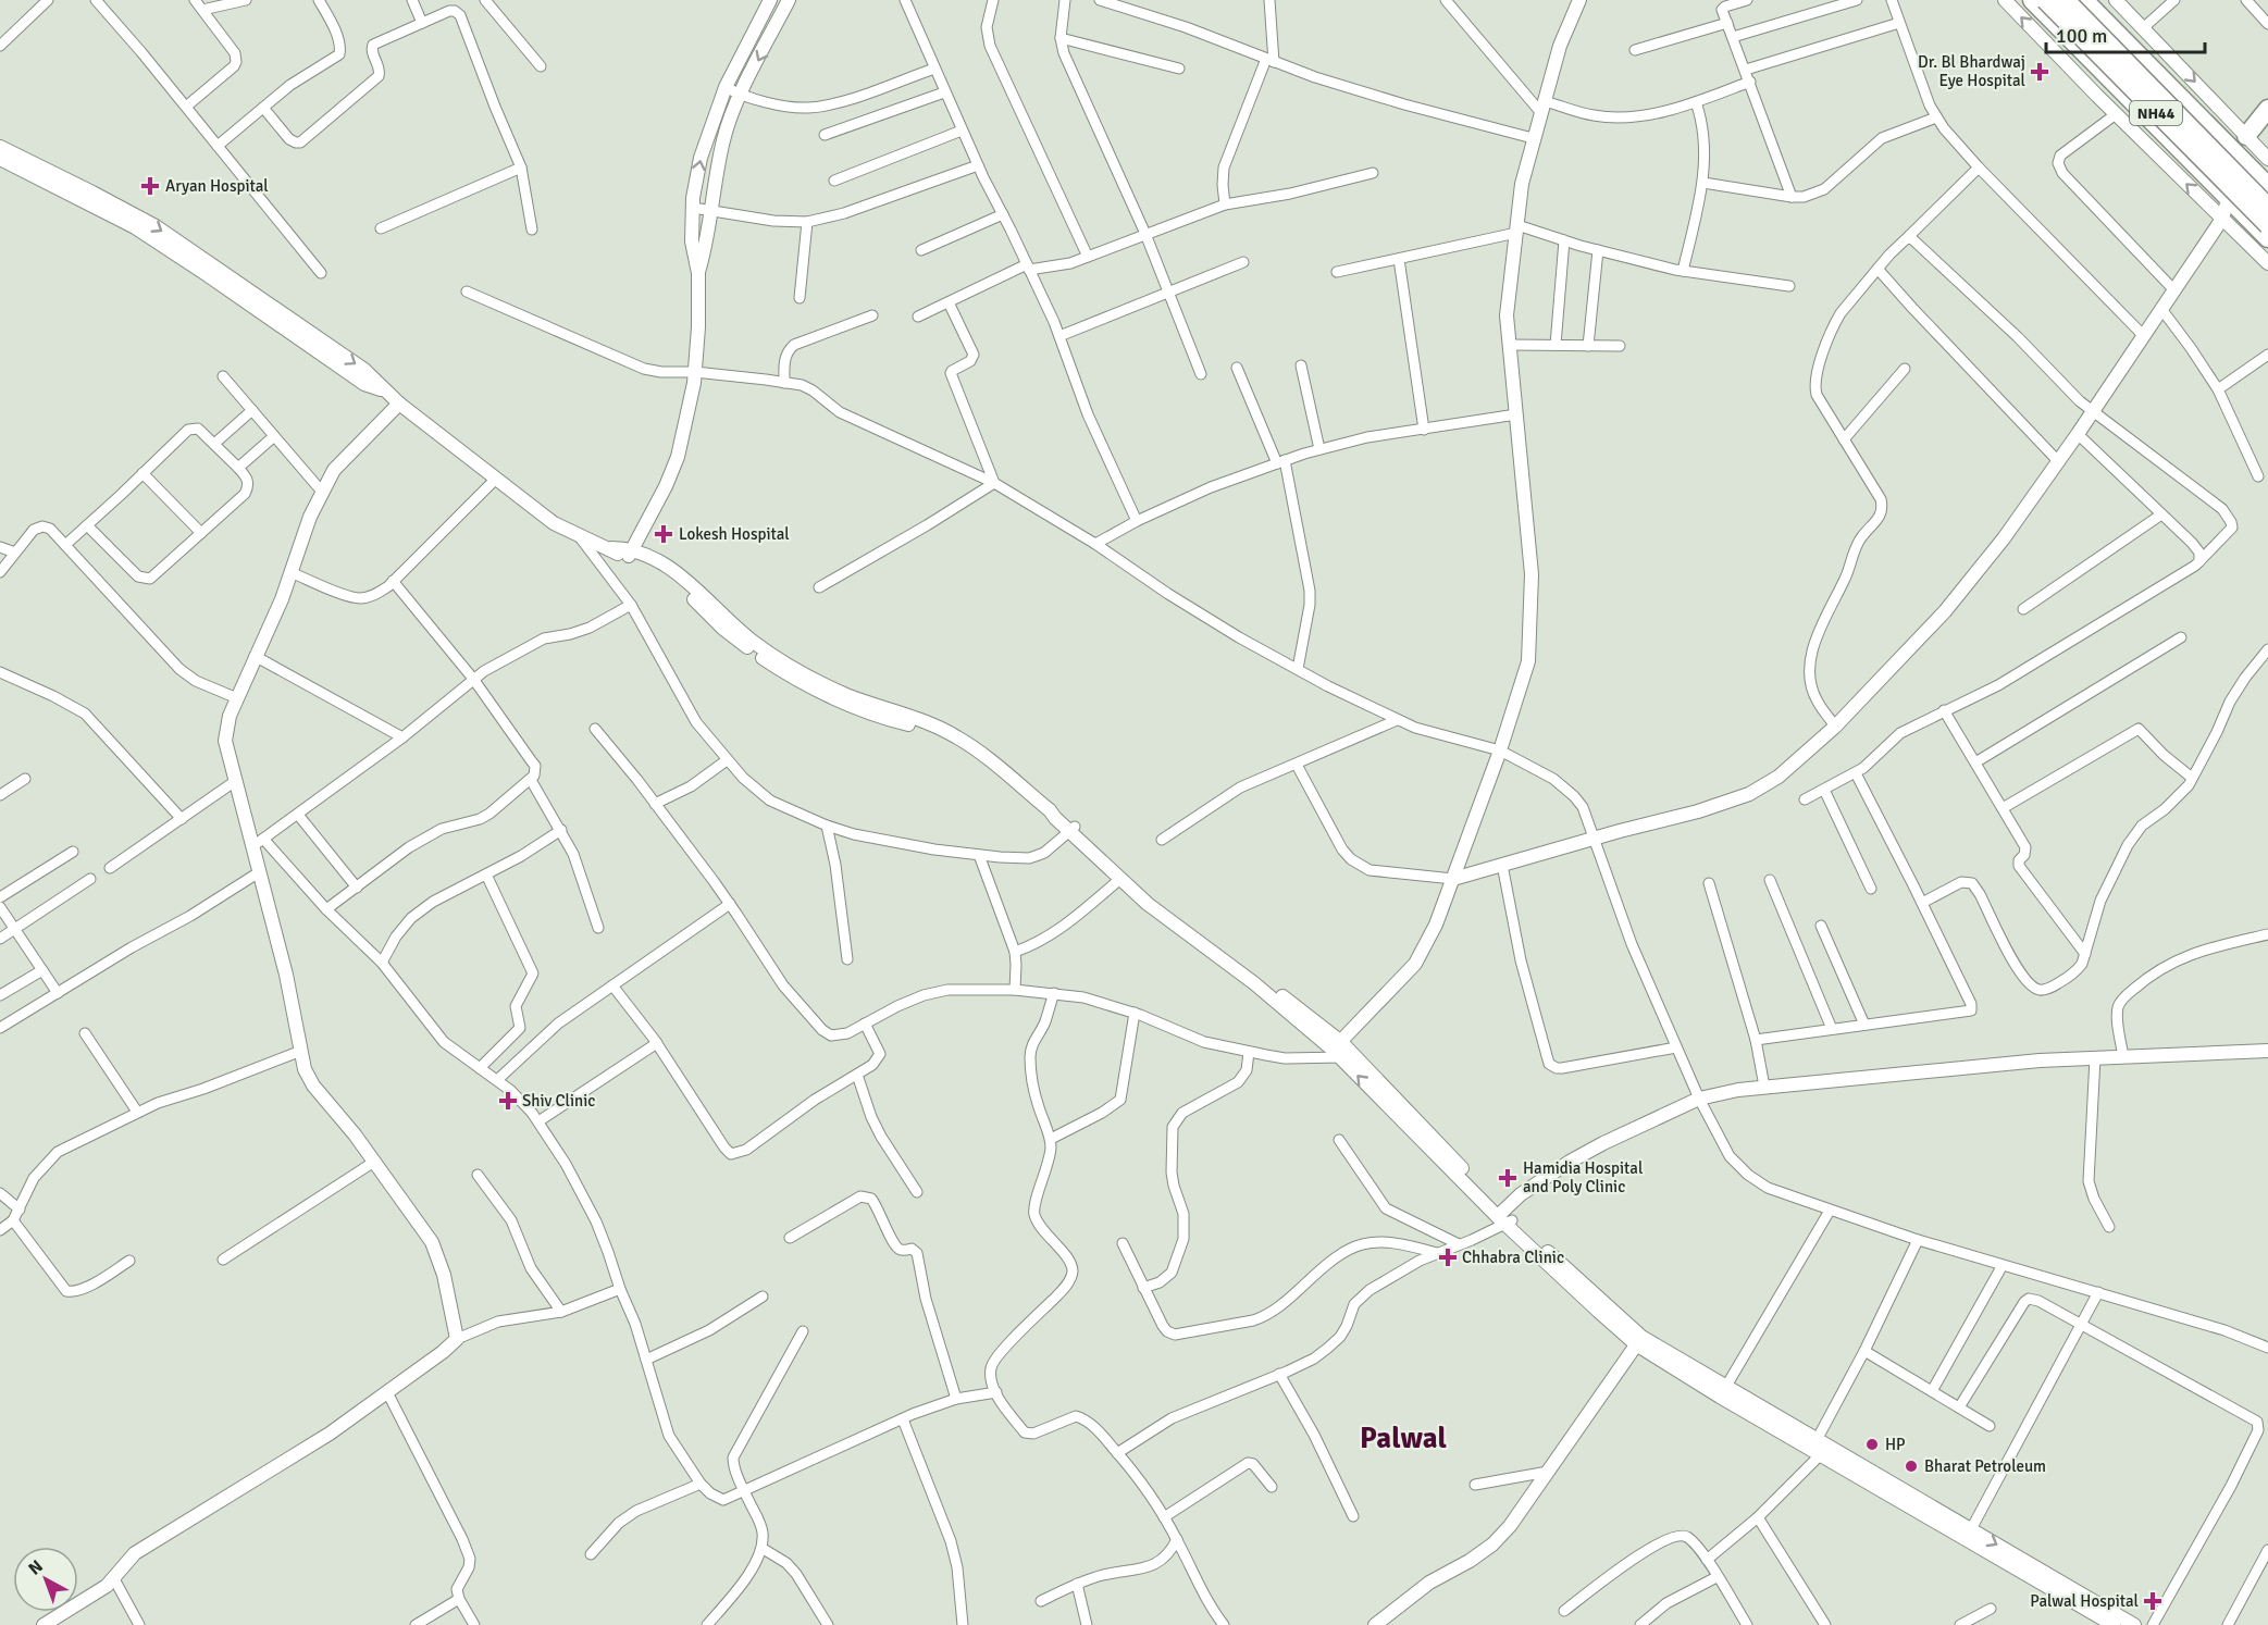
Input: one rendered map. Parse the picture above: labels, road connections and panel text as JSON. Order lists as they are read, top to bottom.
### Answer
{
  "streets": {
    "highway": ["NH44"]
  },
  "districts": ["Palwal"],
  "places": {
    "health": [
      "Dr. Bl Bhardwaj Eye Hospital",
      "Aryan Hospital",
      "Lokesh Hospital",
      "Shiv Clinic",
      "Hamidia Hospital and Poly Clinic",
      "Chhabra Clinic",
      "Palwal Hospital"
    ],
    "other": ["HP", "Bharat Petroleum"]
  },
  "scale_bar": "100 m",
  "north": "top left"
}
